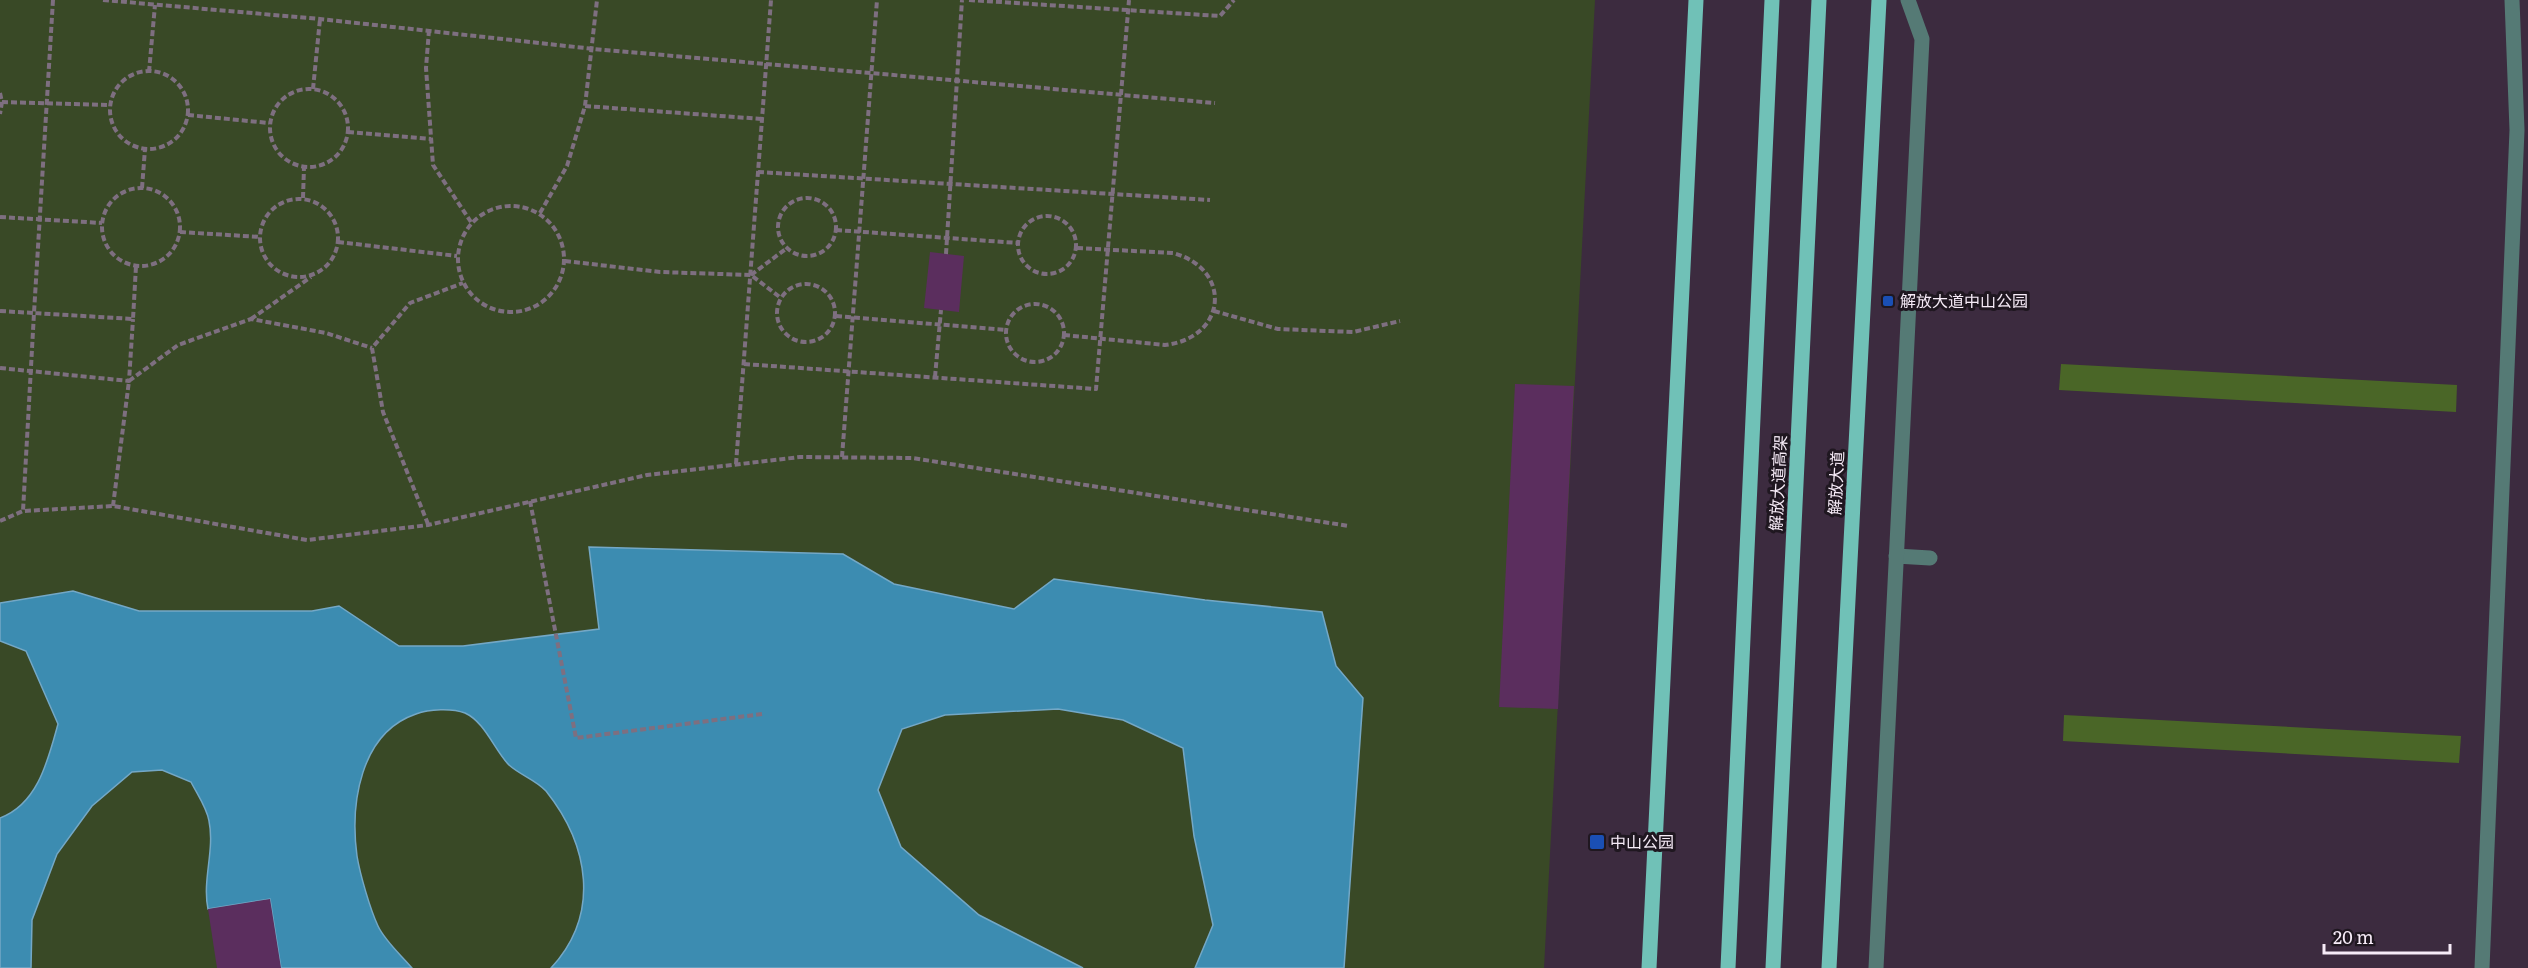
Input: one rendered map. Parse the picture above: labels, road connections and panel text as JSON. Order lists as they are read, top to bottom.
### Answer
{
  "streets": {
    "main road": ["解放大道高架", "解放大道"]
  },
  "places": {
    "transit": ["解放大道中山公园", "中山公园"]
  },
  "scale_bar": "20 m"
}
